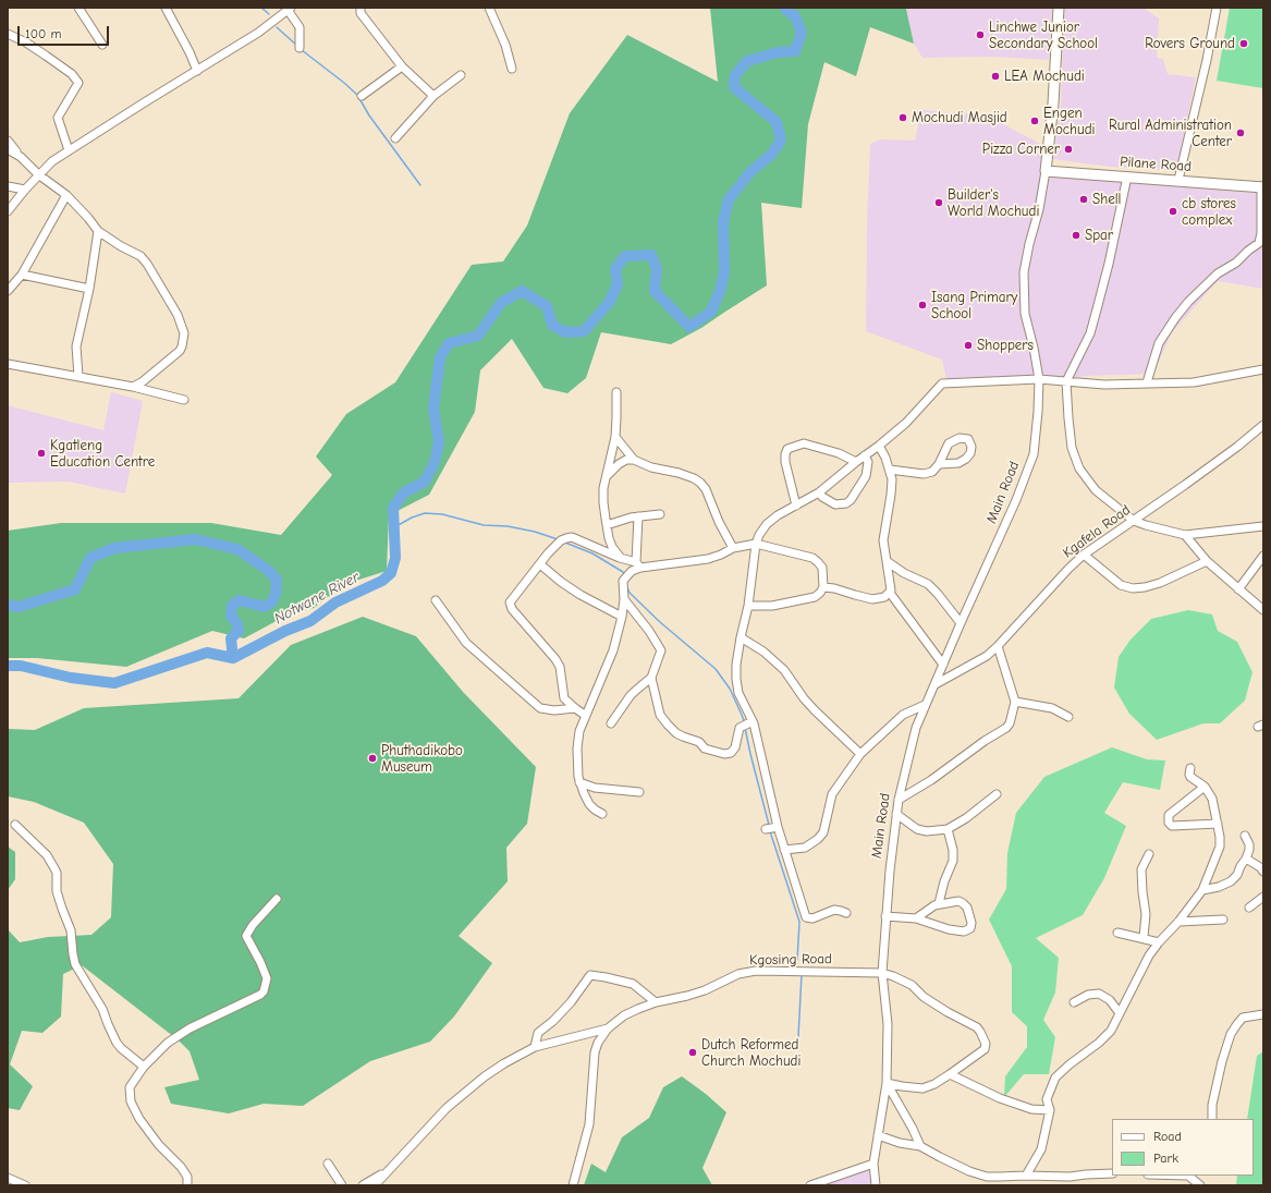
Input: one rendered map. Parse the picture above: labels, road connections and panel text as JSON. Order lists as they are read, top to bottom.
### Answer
{
  "streets": {
    "main road": ["Pilane Road", "Main Road"],
    "street": ["Kgafela Road", "Kgosing Road"]
  },
  "crossings": [
    ["Pilane Road", "Main Road"],
    ["Main Road", "Kgafela Road"],
    ["Main Road", "Kgosing Road"]
  ],
  "water": ["Notwane River"],
  "places": [
    "Linchwe Junior Secondary School",
    "Rovers Ground",
    "LEA Mochudi",
    "Mochudi Masjid",
    "Engen Mochudi",
    "Rural Administration Center",
    "Pizza Corner",
    "Shell",
    "Builder's World Mochudi",
    "cb stores complex",
    "Spar",
    "Isang Primary School",
    "Shoppers",
    "Kgatleng Education Centre",
    "Phuthadikobo Museum",
    "Dutch Reformed Church Mochudi"
  ],
  "legend": ["Road", "Park"],
  "scale_bar": "100 m"
}
